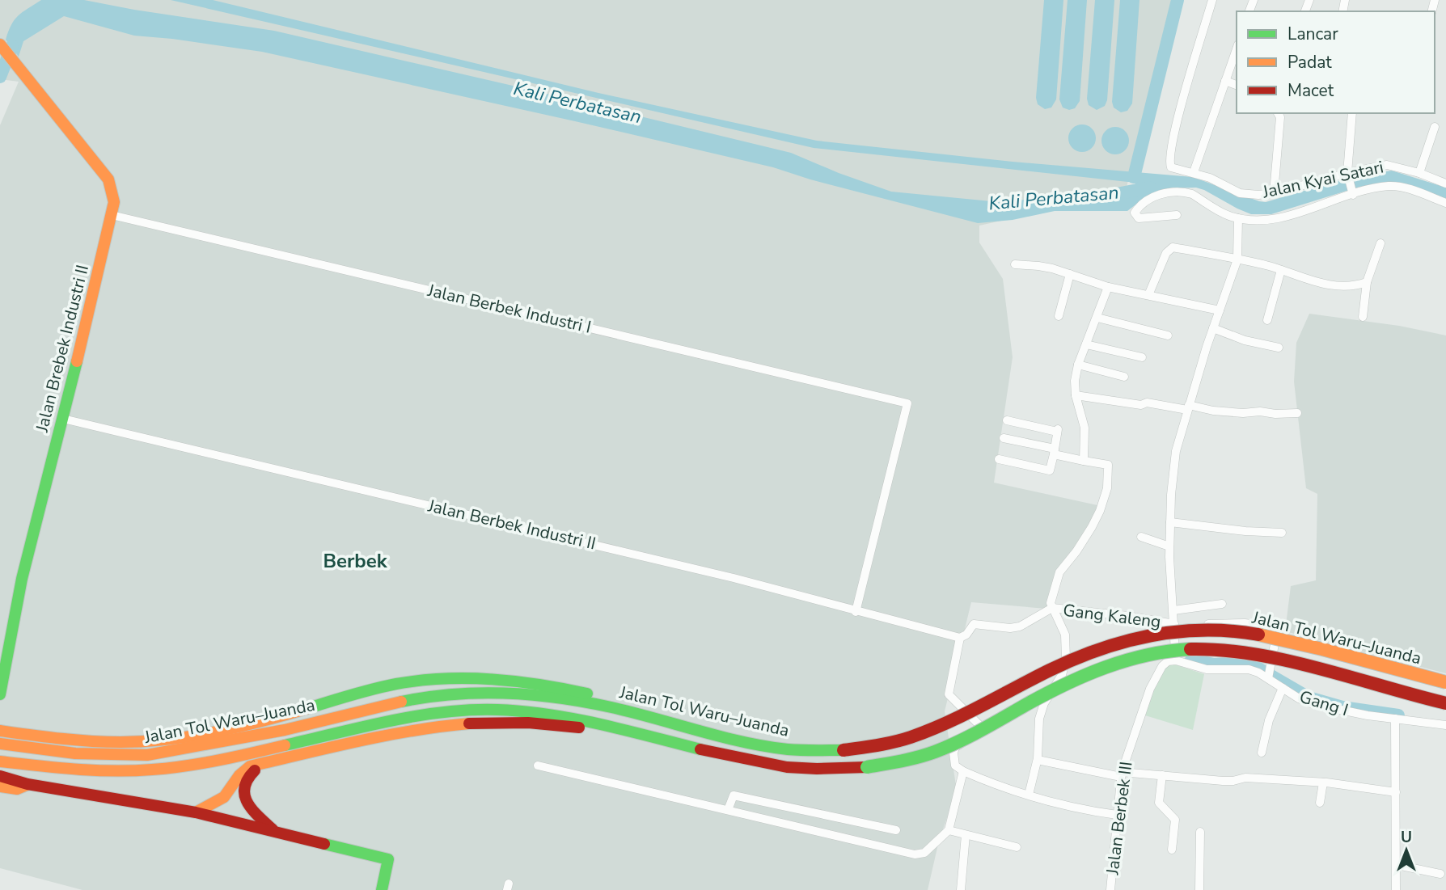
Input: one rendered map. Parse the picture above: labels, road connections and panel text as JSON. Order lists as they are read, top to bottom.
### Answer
{
  "streets": {
    "main road": ["Jalan Brebek Industri II", "Jalan Tol Waru–Juanda"],
    "street": [
      "Jalan Kyai Satari",
      "Jalan Berbek Industri I",
      "Jalan Berbek Industri II",
      "Gang Kaleng",
      "Gang I",
      "Jalan Berbek III"
    ]
  },
  "crossings": [
    ["Jalan Berbek Industri I", "Jalan Brebek Industri II"],
    ["Jalan Berbek Industri I", "Jalan Berbek Industri II"],
    ["Jalan Brebek Industri II", "Jalan Berbek Industri II"],
    ["Jalan Berbek Industri II", "Gang Kaleng"],
    ["Gang Kaleng", "Gang I"],
    ["Gang I", "Jalan Berbek III"]
  ],
  "districts": ["Berbek"],
  "water": ["Kali Perbatasan"],
  "legend": ["Lancar", "Padat", "Macet"],
  "north": "top"
}
